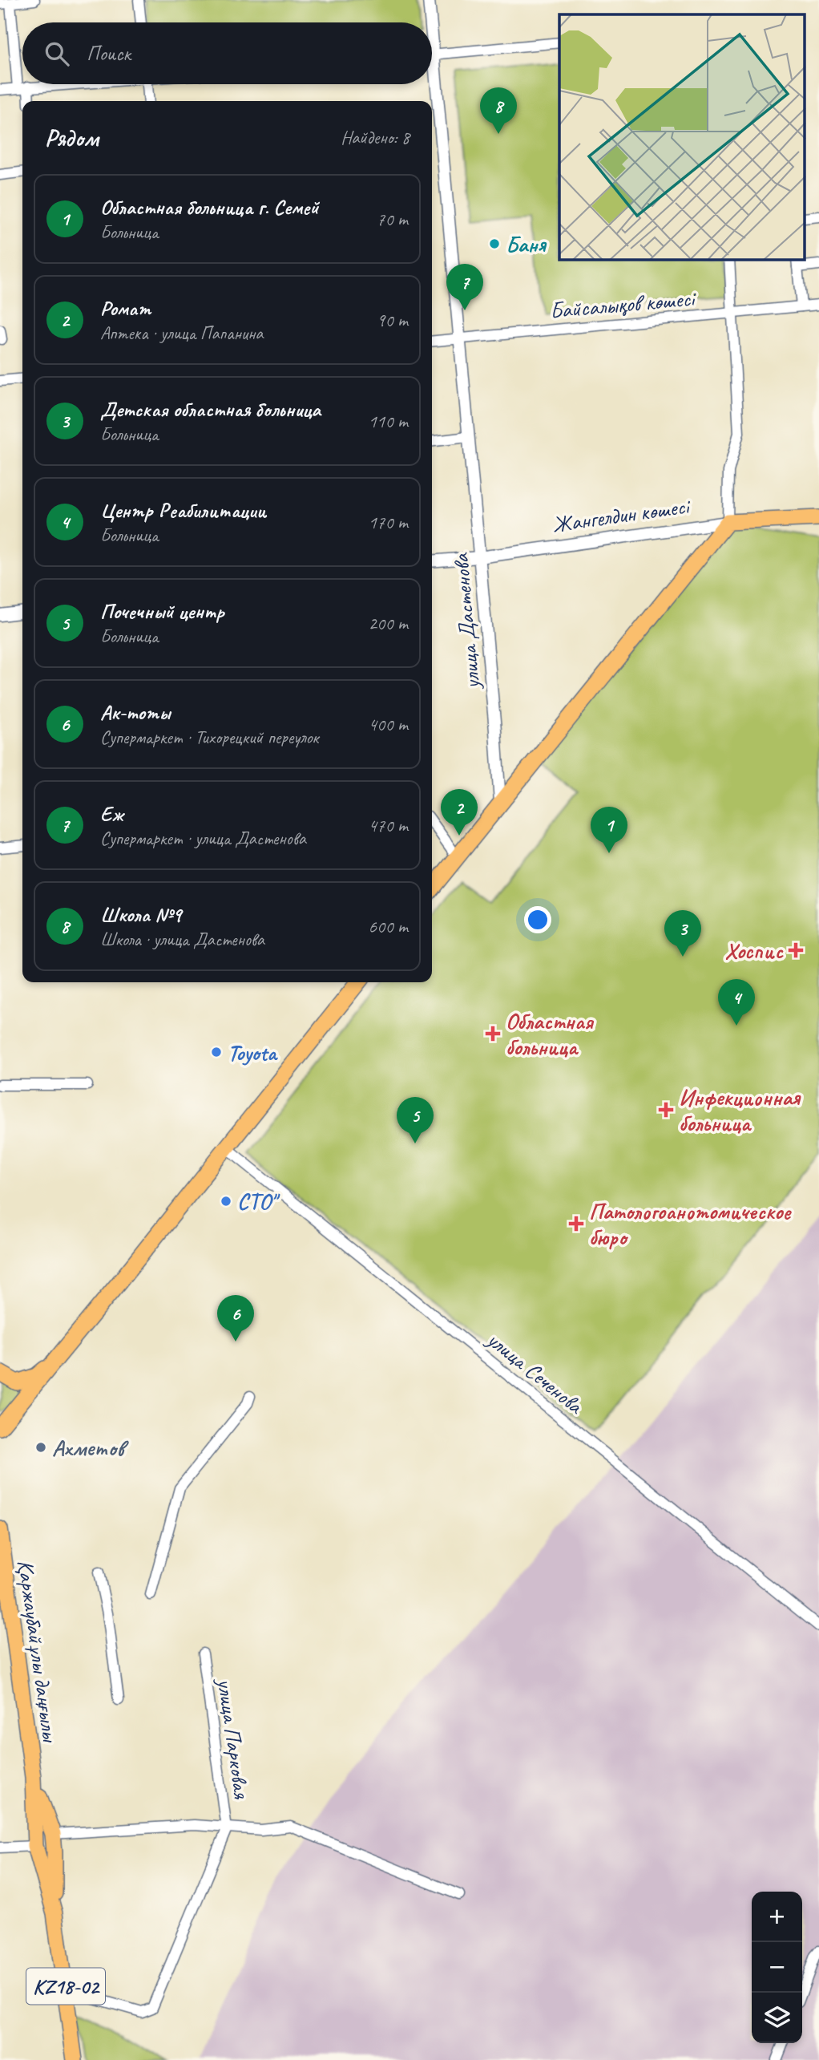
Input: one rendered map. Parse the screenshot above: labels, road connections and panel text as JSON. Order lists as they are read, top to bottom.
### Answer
{
  "streets": {
    "highway": ["Жангелдин көшесі", "Қаржаубайұлы даңғылы", "KZ18-02"],
    "street": [
      "Байсалықов көшесі",
      "улица Дастенова",
      "улица Сеченова",
      "улица Парковая"
    ]
  },
  "crossings": [
    ["Байсалықов көшесі", "улица Дастенова"],
    ["Жангелдин көшесі", "улица Дастенова"]
  ],
  "places": {
    "other": [
      "Баня",
      "Toyota",
      "СТО\"",
      "Ахметов"
    ],
    "health": [
      "Хоспис",
      "Областная больница",
      "Инфекционная больница",
      "Патологоанотомическое бюро"
    ]
  },
  "page": {
    "search": "Поиск",
    "pins": [
      "8",
      "7",
      "2",
      "1",
      "3",
      "4",
      "5",
      "6"
    ],
    "heading": ["Рядом", "Найдено: 8"],
    "list": [
      {
        "mark": "1",
        "name": "Областная больница г. Семей",
        "note": "Больница",
        "value": "70 m"
      },
      {
        "mark": "2",
        "name": "Ромат",
        "note": "Аптека · улица Папанина",
        "value": "90 m"
      },
      {
        "mark": "3",
        "name": "Детская областная больница",
        "note": "Больница",
        "value": "110 m"
      },
      {
        "mark": "4",
        "name": "Центр Реабилитации",
        "note": "Больница",
        "value": "170 m"
      },
      {
        "mark": "5",
        "name": "Почечный центр",
        "note": "Больница",
        "value": "200 m"
      },
      {
        "mark": "6",
        "name": "Ак-тоты",
        "note": "Супермаркет · Тихорецкий переулок",
        "value": "400 m"
      },
      {
        "mark": "7",
        "name": "Еж",
        "note": "Супермаркет · улица Дастенова",
        "value": "470 m"
      },
      {
        "mark": "8",
        "name": "Школа №9",
        "note": "Школа · улица Дастенова",
        "value": "600 m"
      }
    ],
    "map_buttons": ["+", "−"]
  }
}
